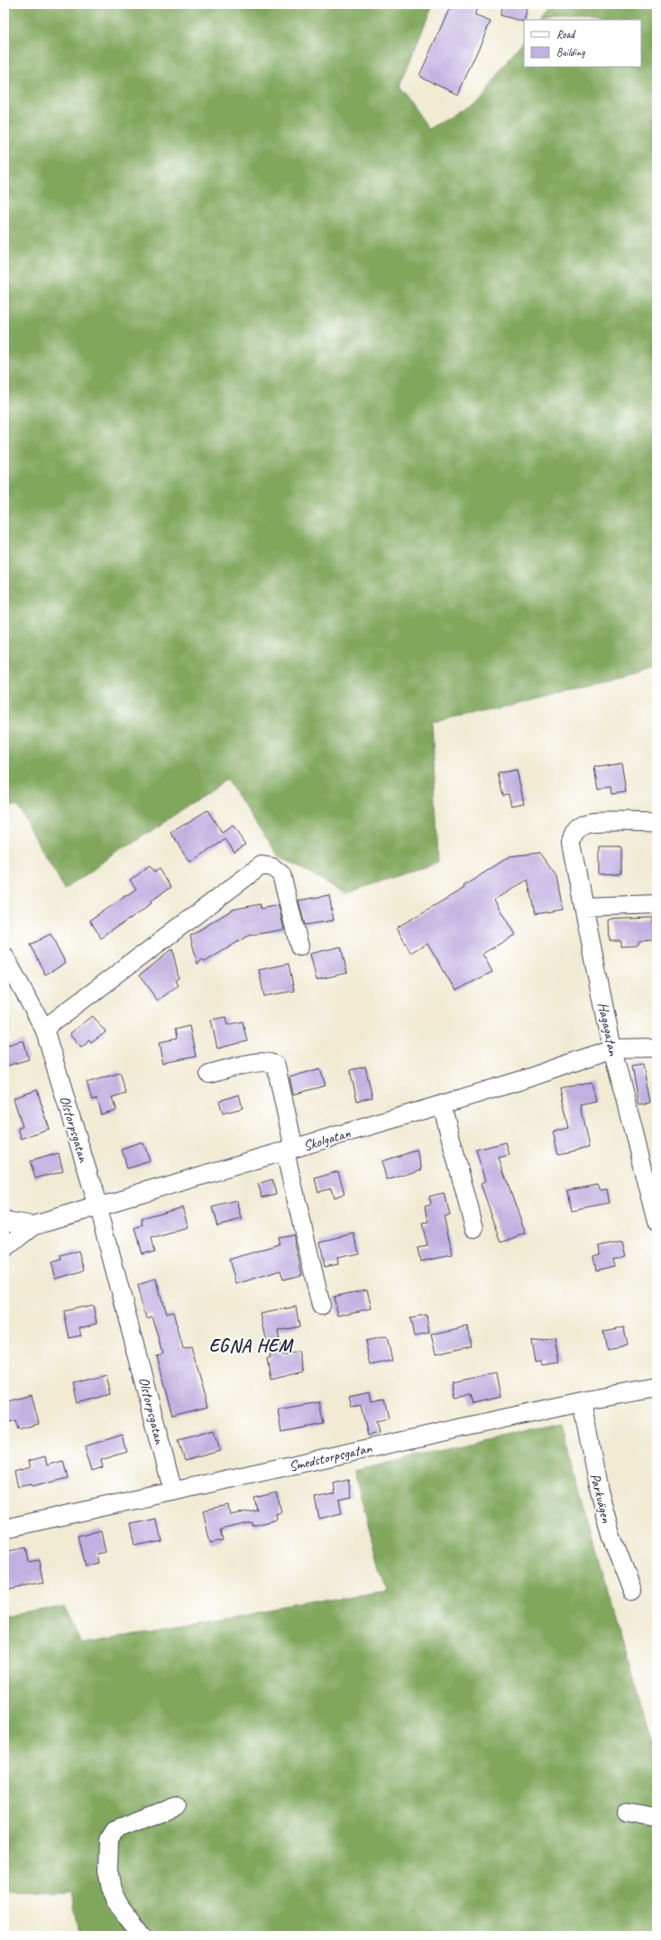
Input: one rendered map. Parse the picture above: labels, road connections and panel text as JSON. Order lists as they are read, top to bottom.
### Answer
{
  "streets": {
    "street": [
      "Hagagatan",
      "Olstorpsgatan",
      "Skolgatan",
      "Smedstorpsgatan",
      "Parkvägen"
    ]
  },
  "crossings": [
    ["Hagagatan", "Skolgatan"],
    ["Olstorpsgatan", "Skolgatan"],
    ["Olstorpsgatan", "Smedstorpsgatan"],
    ["Smedstorpsgatan", "Parkvägen"]
  ],
  "districts": ["EGNA HEM"],
  "legend": ["Road", "Building"]
}
